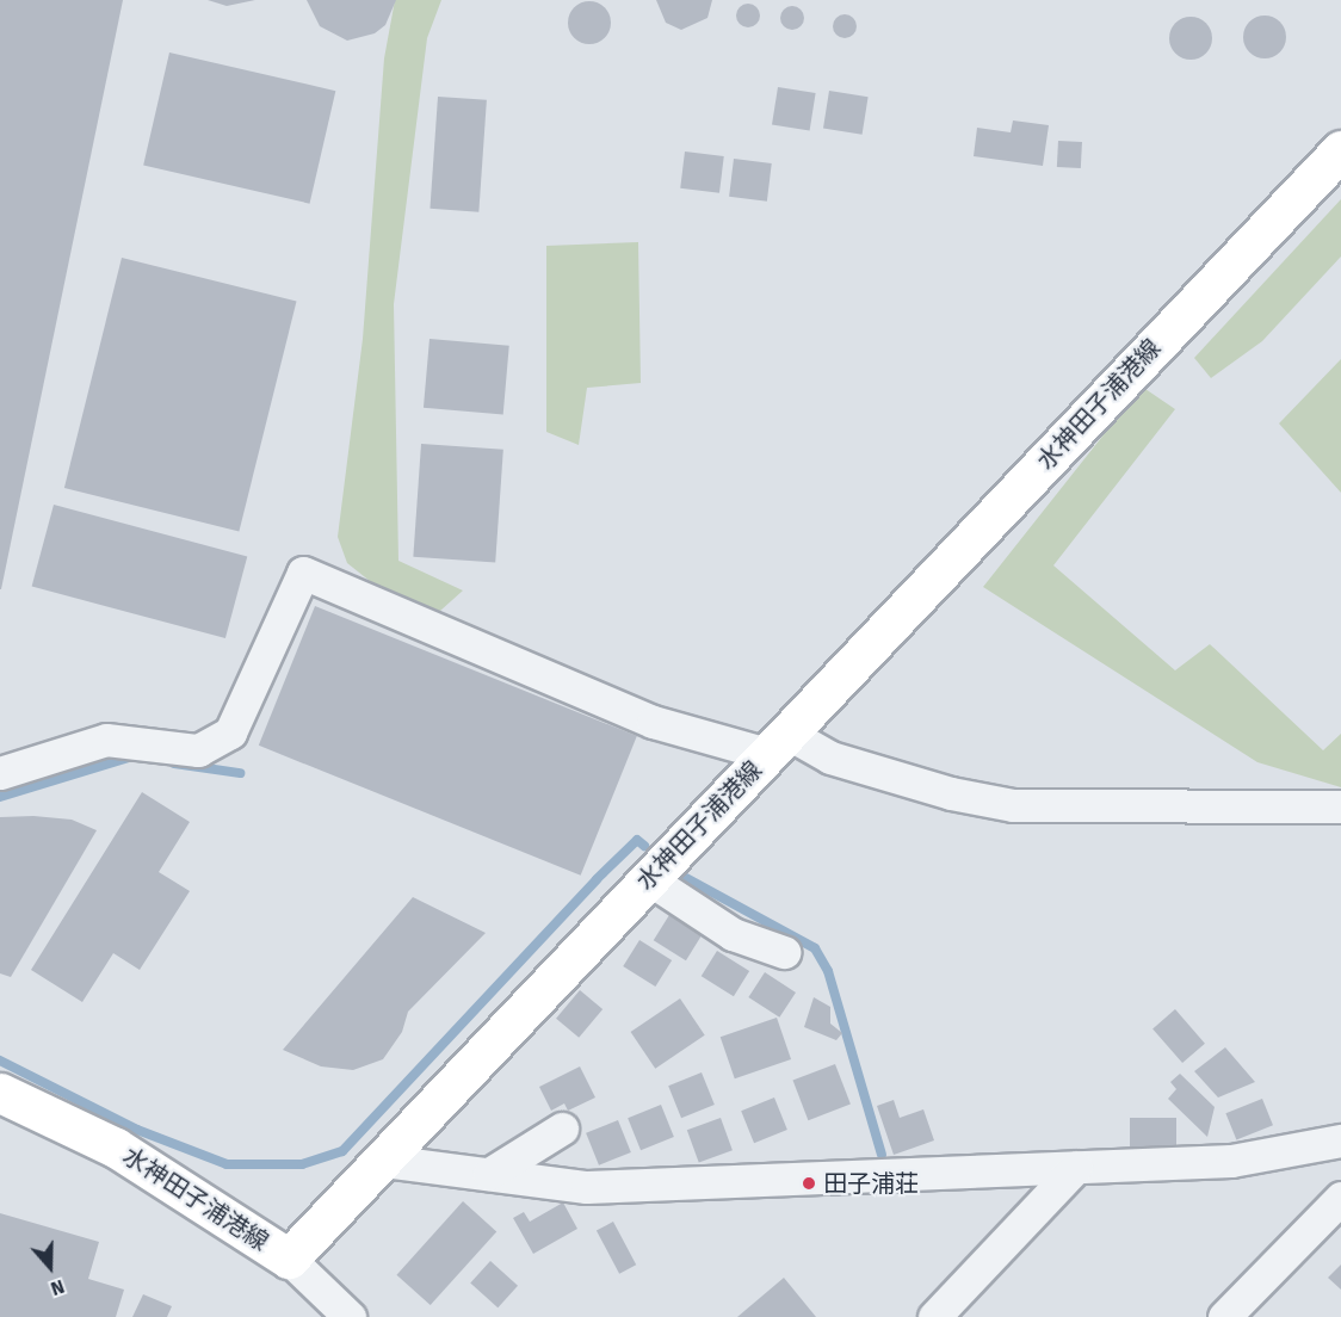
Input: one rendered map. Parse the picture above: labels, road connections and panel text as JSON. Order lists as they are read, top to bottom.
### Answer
{
  "streets": {
    "main road": ["水神田子浦港線"]
  },
  "places": ["田子浦荘"],
  "north": "bottom"
}
